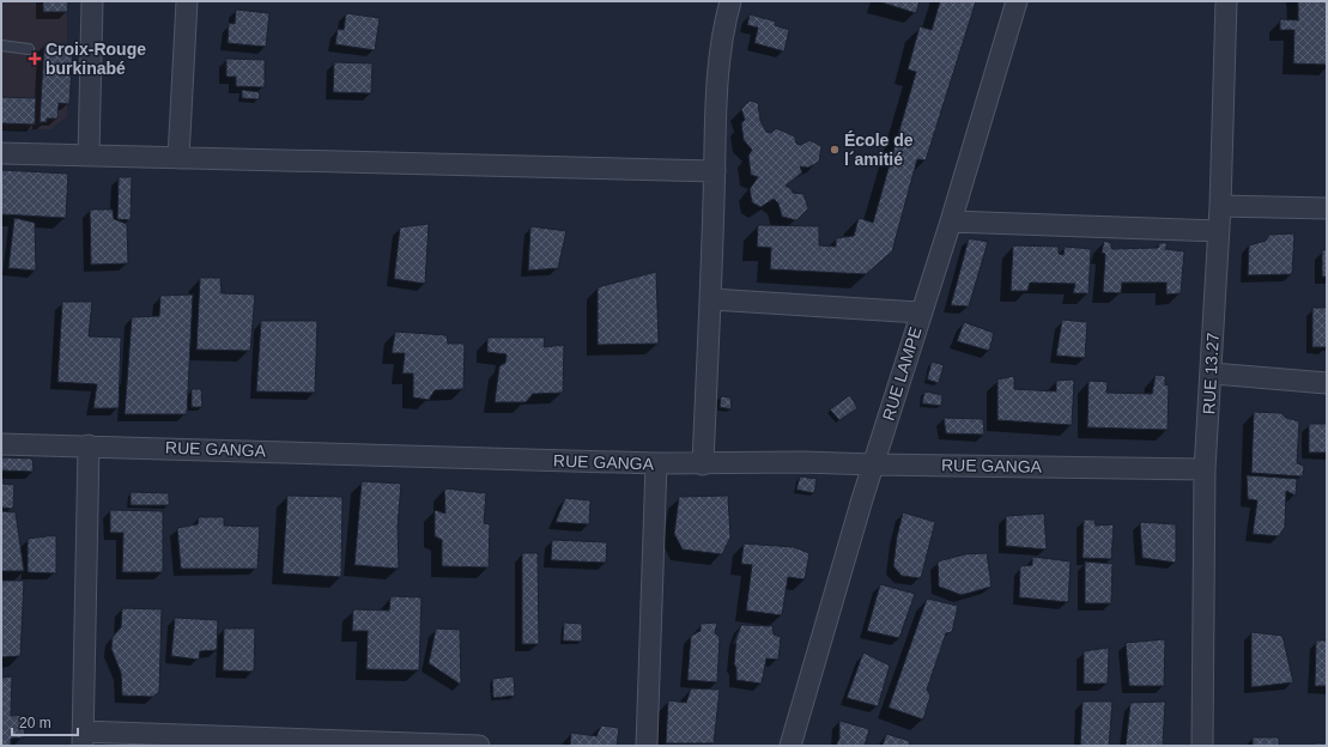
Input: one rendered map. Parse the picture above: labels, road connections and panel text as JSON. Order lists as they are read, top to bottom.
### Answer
{
  "streets": {
    "street": ["RUE LAMPE", "RUE 13.27", "RUE GANGA"]
  },
  "crossings": [
    ["RUE LAMPE", "RUE GANGA"],
    ["RUE 13.27", "RUE GANGA"]
  ],
  "places": {
    "health": ["Croix-Rouge burkinabé"],
    "other": ["École de l´amitié"]
  },
  "scale_bar": "20 m"
}
